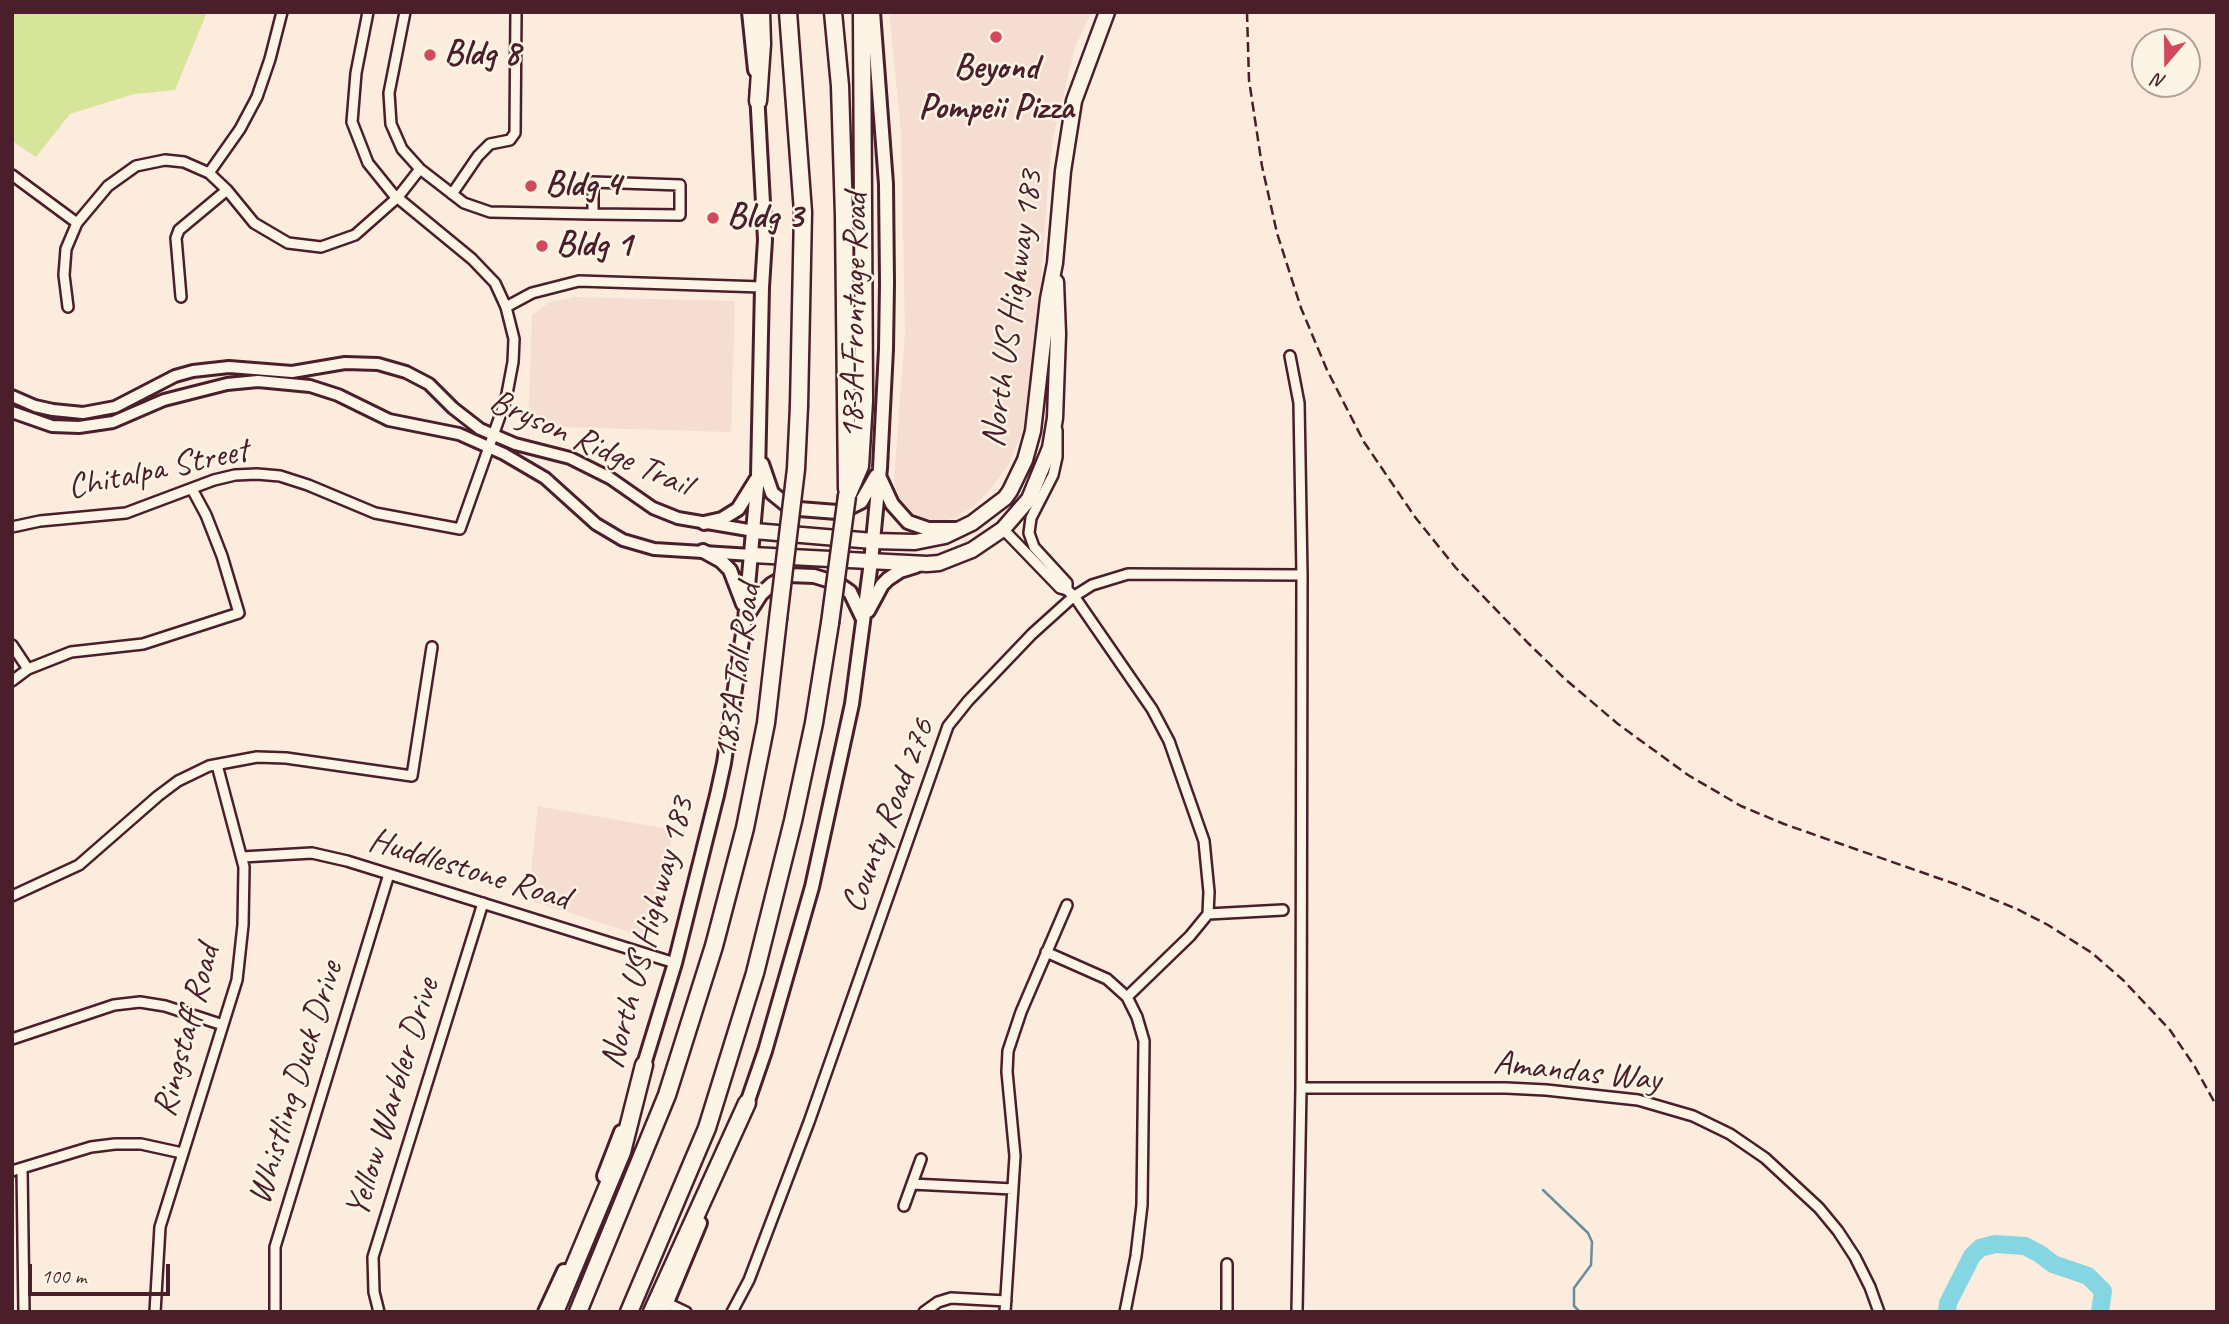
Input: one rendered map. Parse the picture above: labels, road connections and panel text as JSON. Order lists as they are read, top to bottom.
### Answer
{
  "streets": {
    "highway": ["183A Toll Road"],
    "main road": ["North US Highway 183", "183A Frontage Road"],
    "street": [
      "Bryson Ridge Trail",
      "Chitalpa Street",
      "County Road 276",
      "Huddlestone Road",
      "Ringstaff Road",
      "Amandas Way",
      "Whistling Duck Drive",
      "Yellow Warbler Drive"
    ]
  },
  "crossings": [
    ["North US Highway 183", "183A Frontage Road"],
    ["North US Highway 183", "Bryson Ridge Trail"],
    ["North US Highway 183", "Huddlestone Road"],
    ["Bryson Ridge Trail", "Chitalpa Street"],
    ["Huddlestone Road", "Ringstaff Road"],
    ["Huddlestone Road", "Whistling Duck Drive"],
    ["Huddlestone Road", "Yellow Warbler Drive"]
  ],
  "places": [
    "Beyond Pompeii Pizza",
    "Bldg 8",
    "Bldg 4",
    "Bldg 3",
    "Bldg 1"
  ],
  "scale_bar": "100 m",
  "north": "bottom"
}
